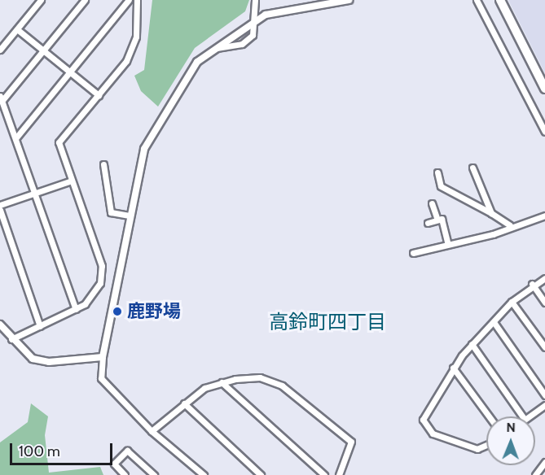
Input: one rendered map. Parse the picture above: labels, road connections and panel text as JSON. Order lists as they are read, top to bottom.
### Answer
{
  "districts": ["高鈴町四丁目"],
  "places": ["鹿野場"],
  "scale_bar": "100 m",
  "north": "top"
}
